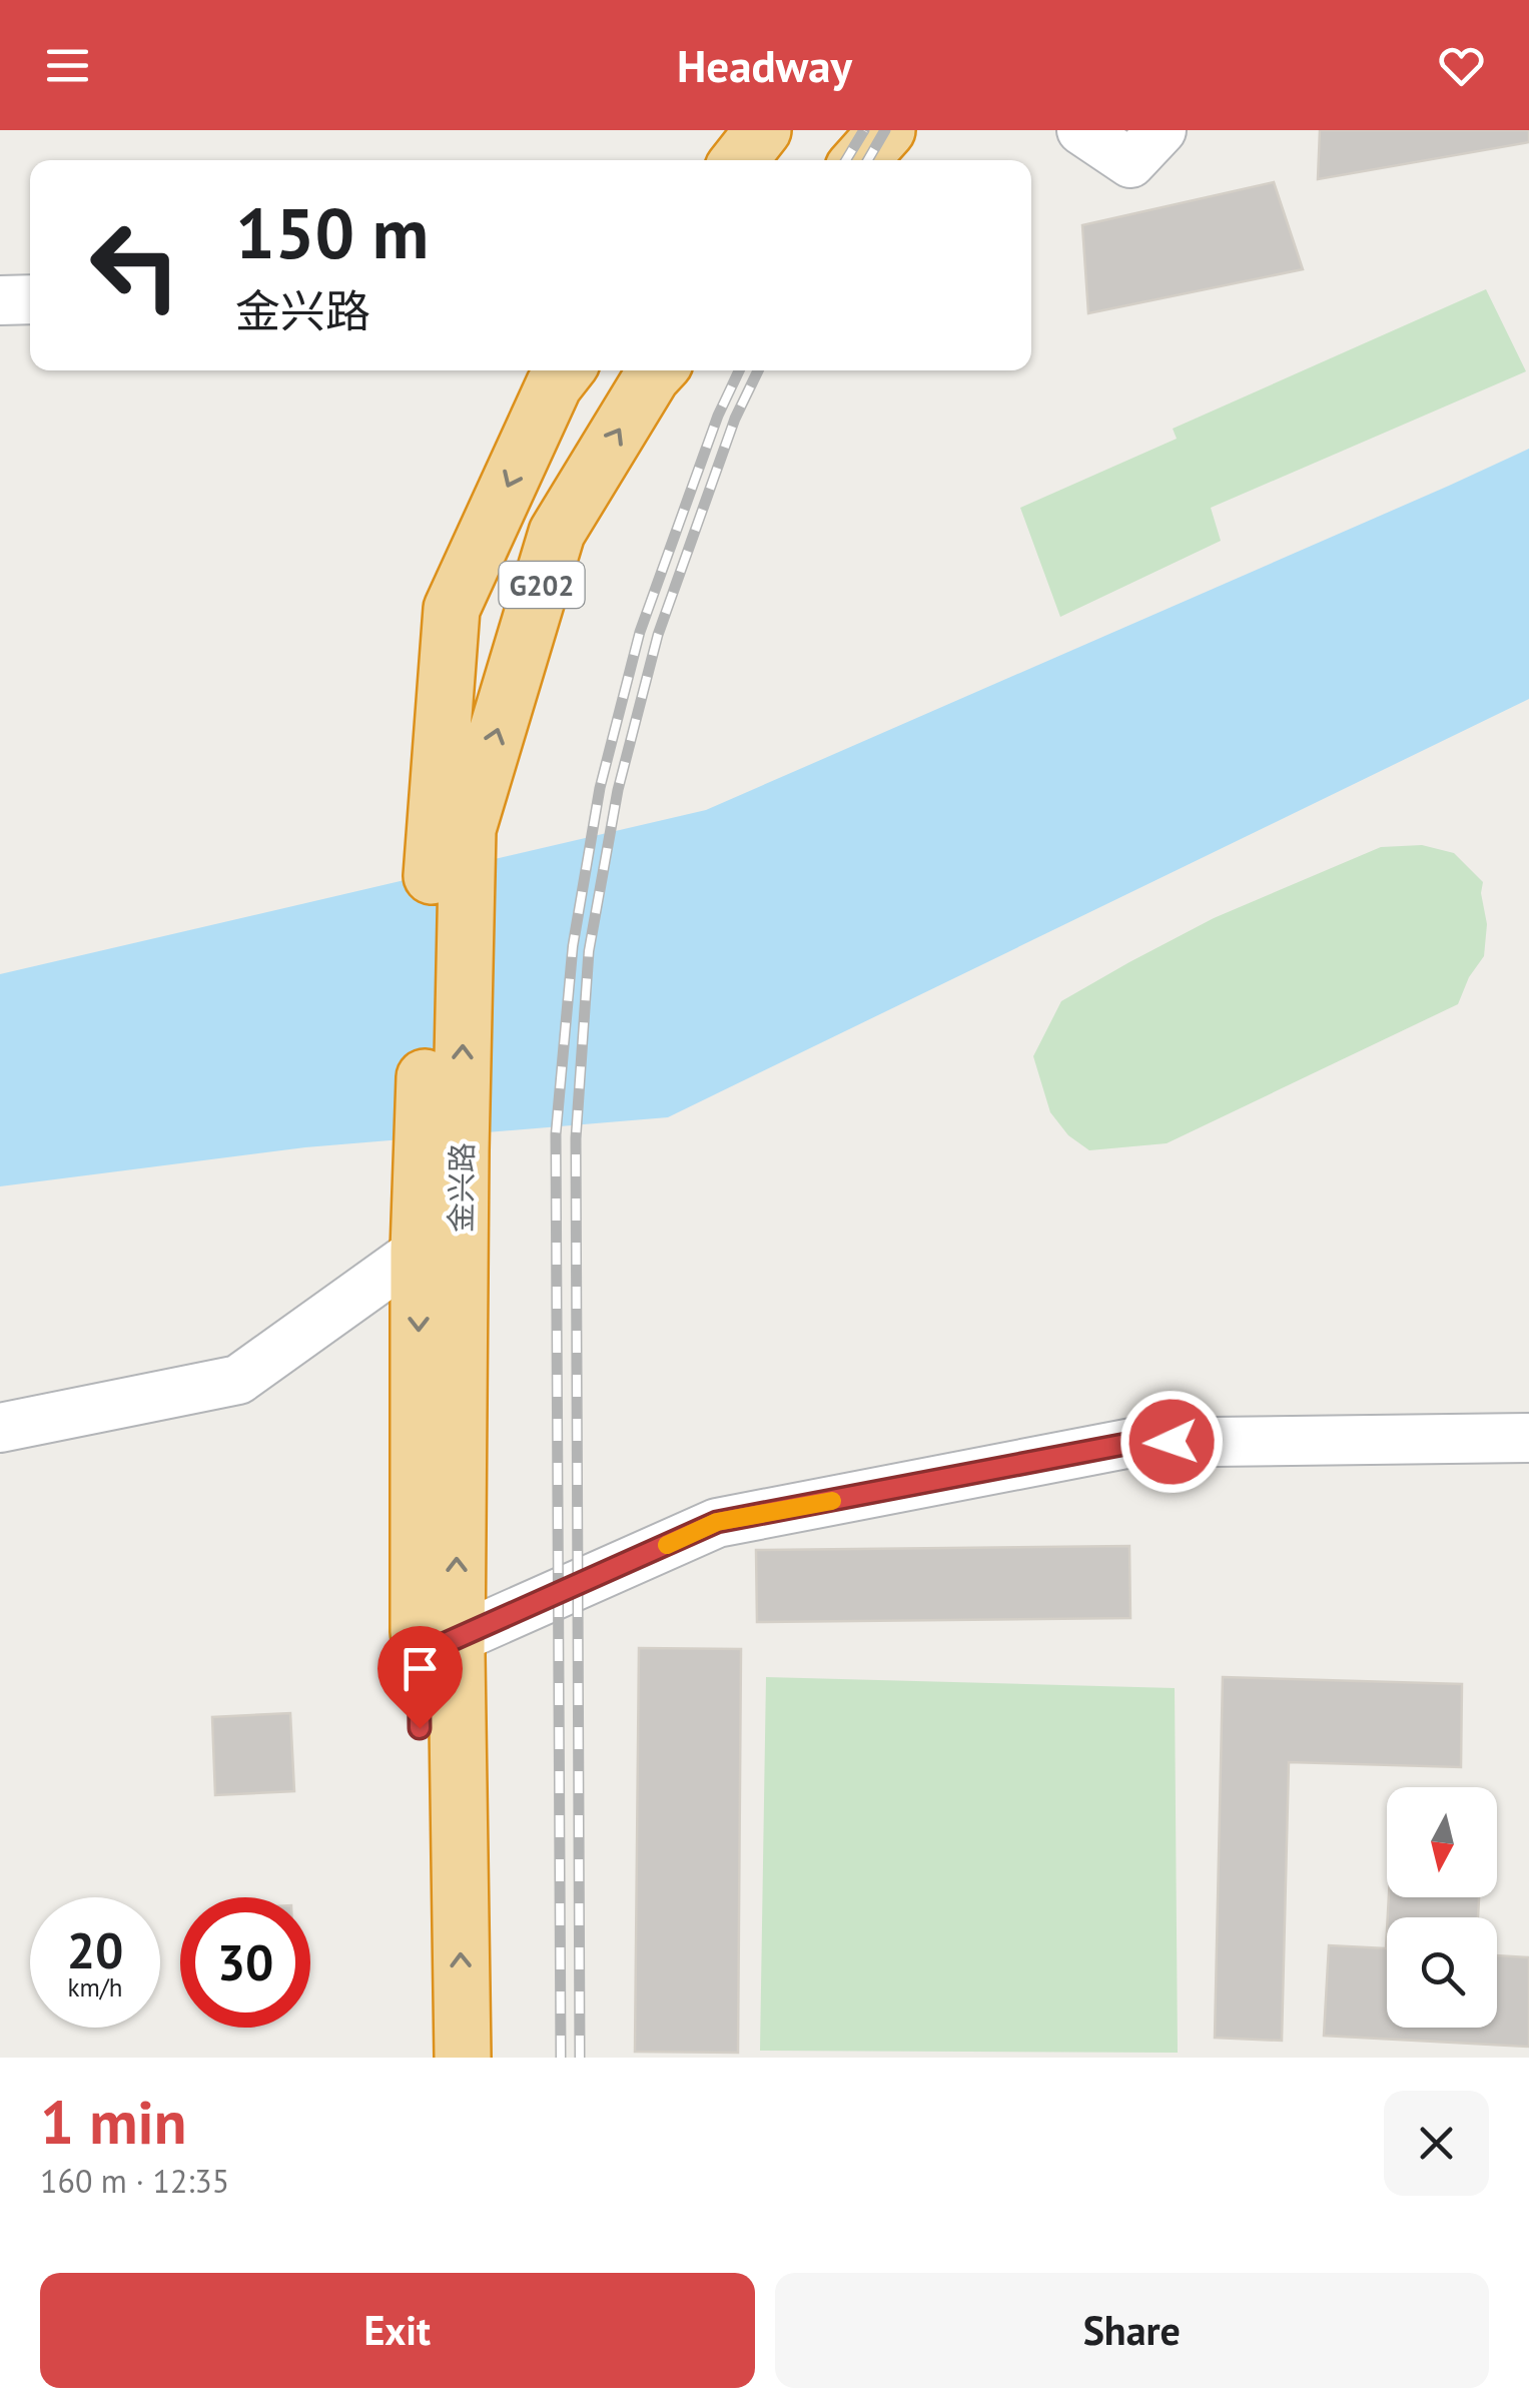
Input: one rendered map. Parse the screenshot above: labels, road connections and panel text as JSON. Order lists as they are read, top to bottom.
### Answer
{
  "streets": {
    "highway": ["G202", "金兴路"]
  },
  "north": "bottom",
  "page": {
    "header": "Headway",
    "turn": ["150 m", "金兴路"],
    "speed": "20 km/h",
    "limit": "30",
    "heading": ["1 min", "160 m · 12:35"],
    "buttons": ["Exit", "Share"]
  }
}
